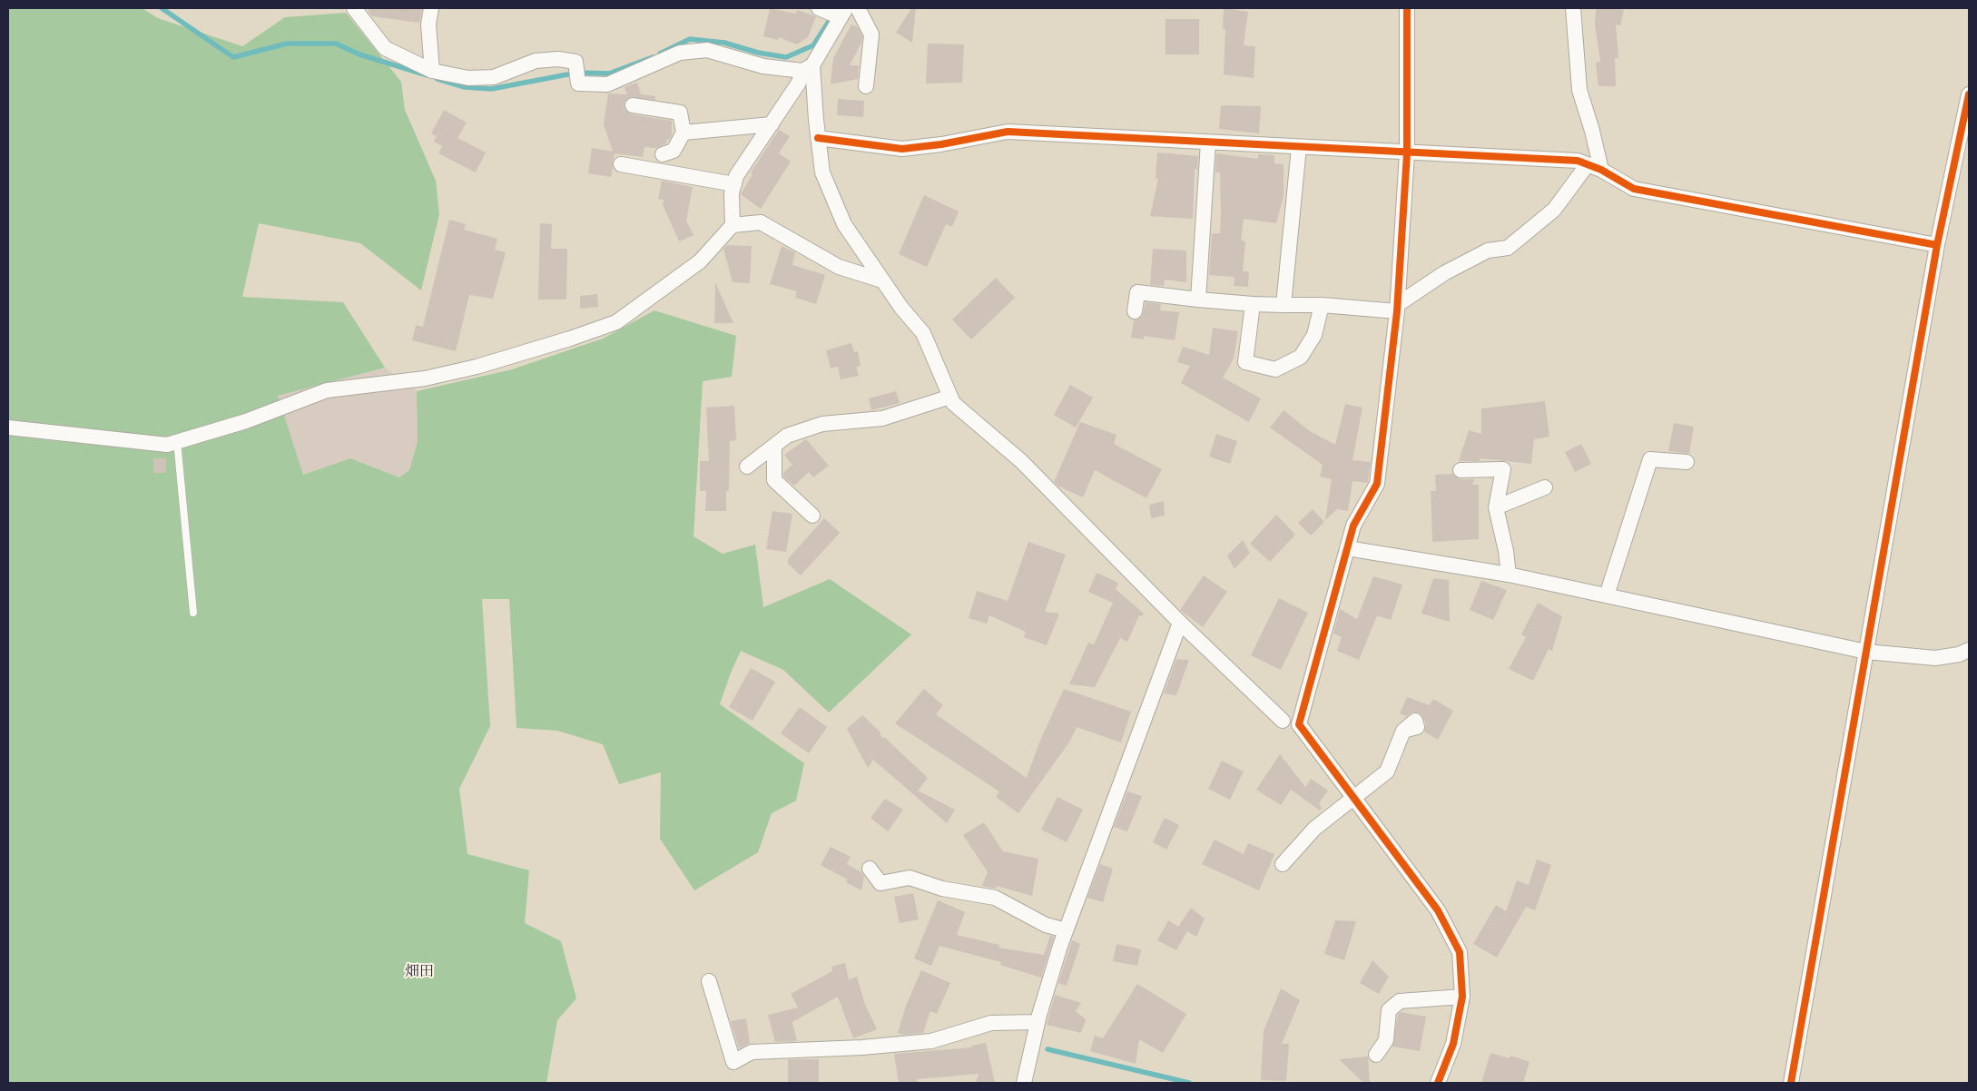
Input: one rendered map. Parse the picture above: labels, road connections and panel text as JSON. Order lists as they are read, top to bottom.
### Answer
{
  "districts": ["畑田"]
}
